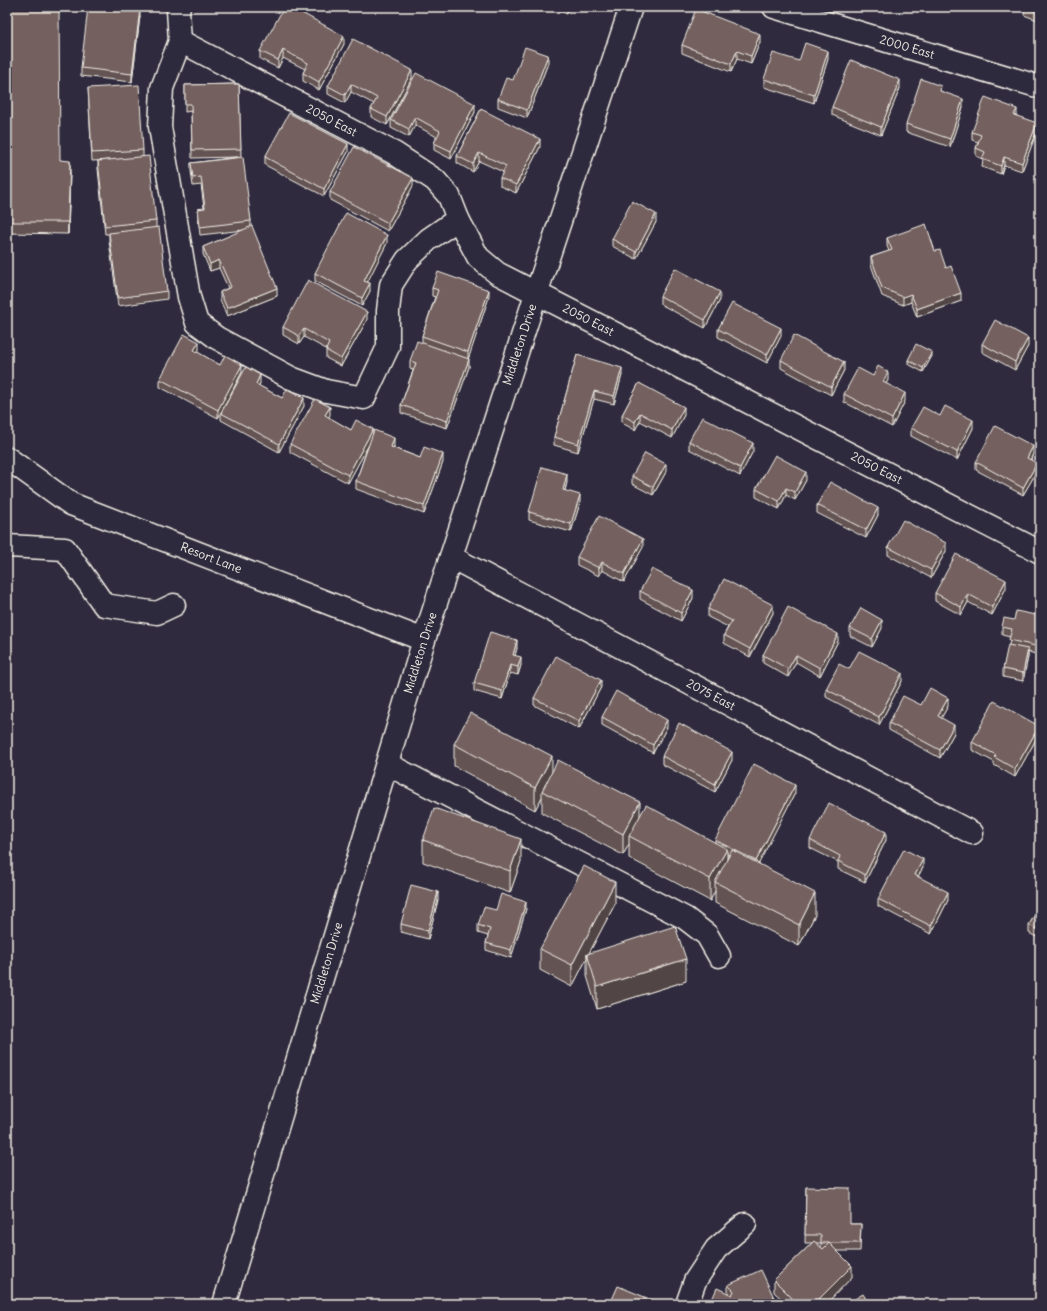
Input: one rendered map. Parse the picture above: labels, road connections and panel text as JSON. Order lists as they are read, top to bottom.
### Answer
{
  "streets": {
    "street": [
      "2000 East",
      "2050 East",
      "Middleton Drive",
      "Resort Lane",
      "2075 East"
    ]
  },
  "crossings": [
    ["2050 East", "Middleton Drive"],
    ["Middleton Drive", "Resort Lane"],
    ["Middleton Drive", "2075 East"]
  ]
}
